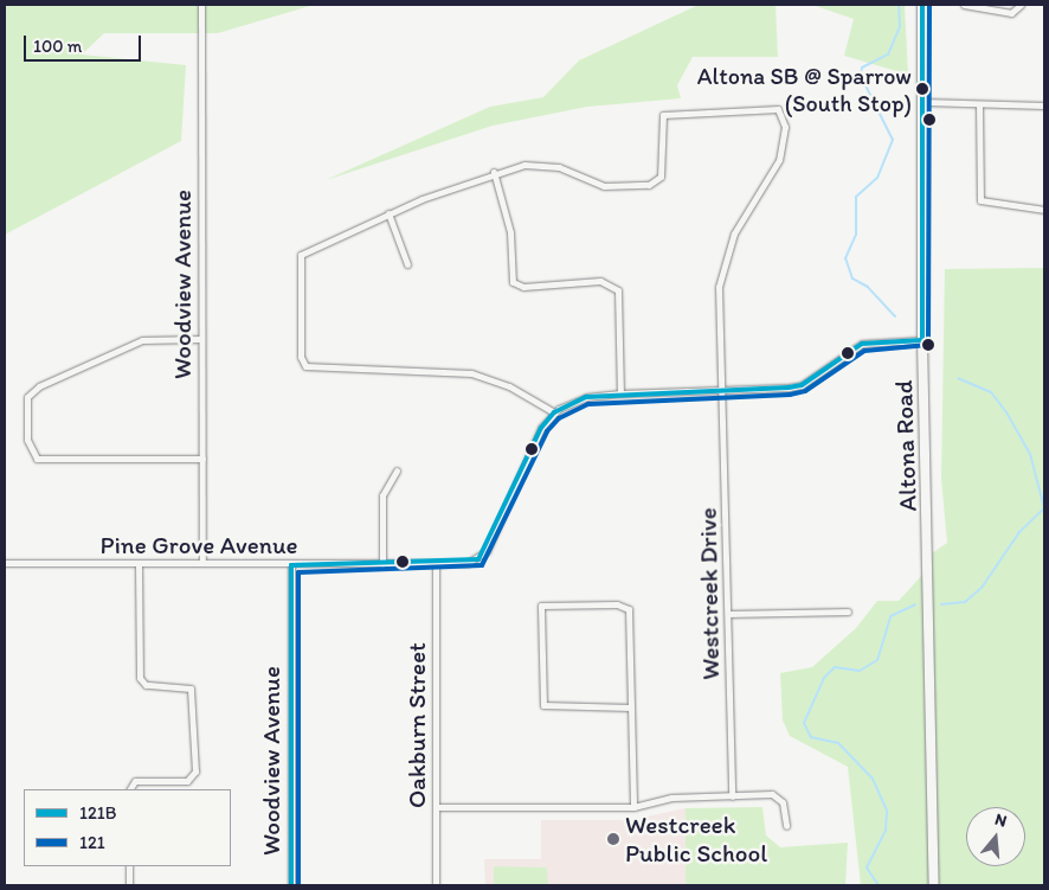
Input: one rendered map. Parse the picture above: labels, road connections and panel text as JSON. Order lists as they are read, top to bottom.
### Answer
{
  "streets": {
    "main road": ["Altona Road"],
    "street": [
      "Woodview Avenue",
      "Pine Grove Avenue",
      "Westcreek Drive",
      "Oakburn Street"
    ]
  },
  "crossings": [
    ["Woodview Avenue", "Pine Grove Avenue"],
    ["Altona Road", "Pine Grove Avenue"],
    ["Pine Grove Avenue", "Westcreek Drive"],
    ["Pine Grove Avenue", "Oakburn Street"]
  ],
  "places": ["Altona SB @ Sparrow (South Stop)", "Westcreek Public School"],
  "lines": ["transit line 121B", "transit line 121"],
  "legend": ["121B", "121"],
  "scale_bar": "100 m",
  "north": "top"
}
